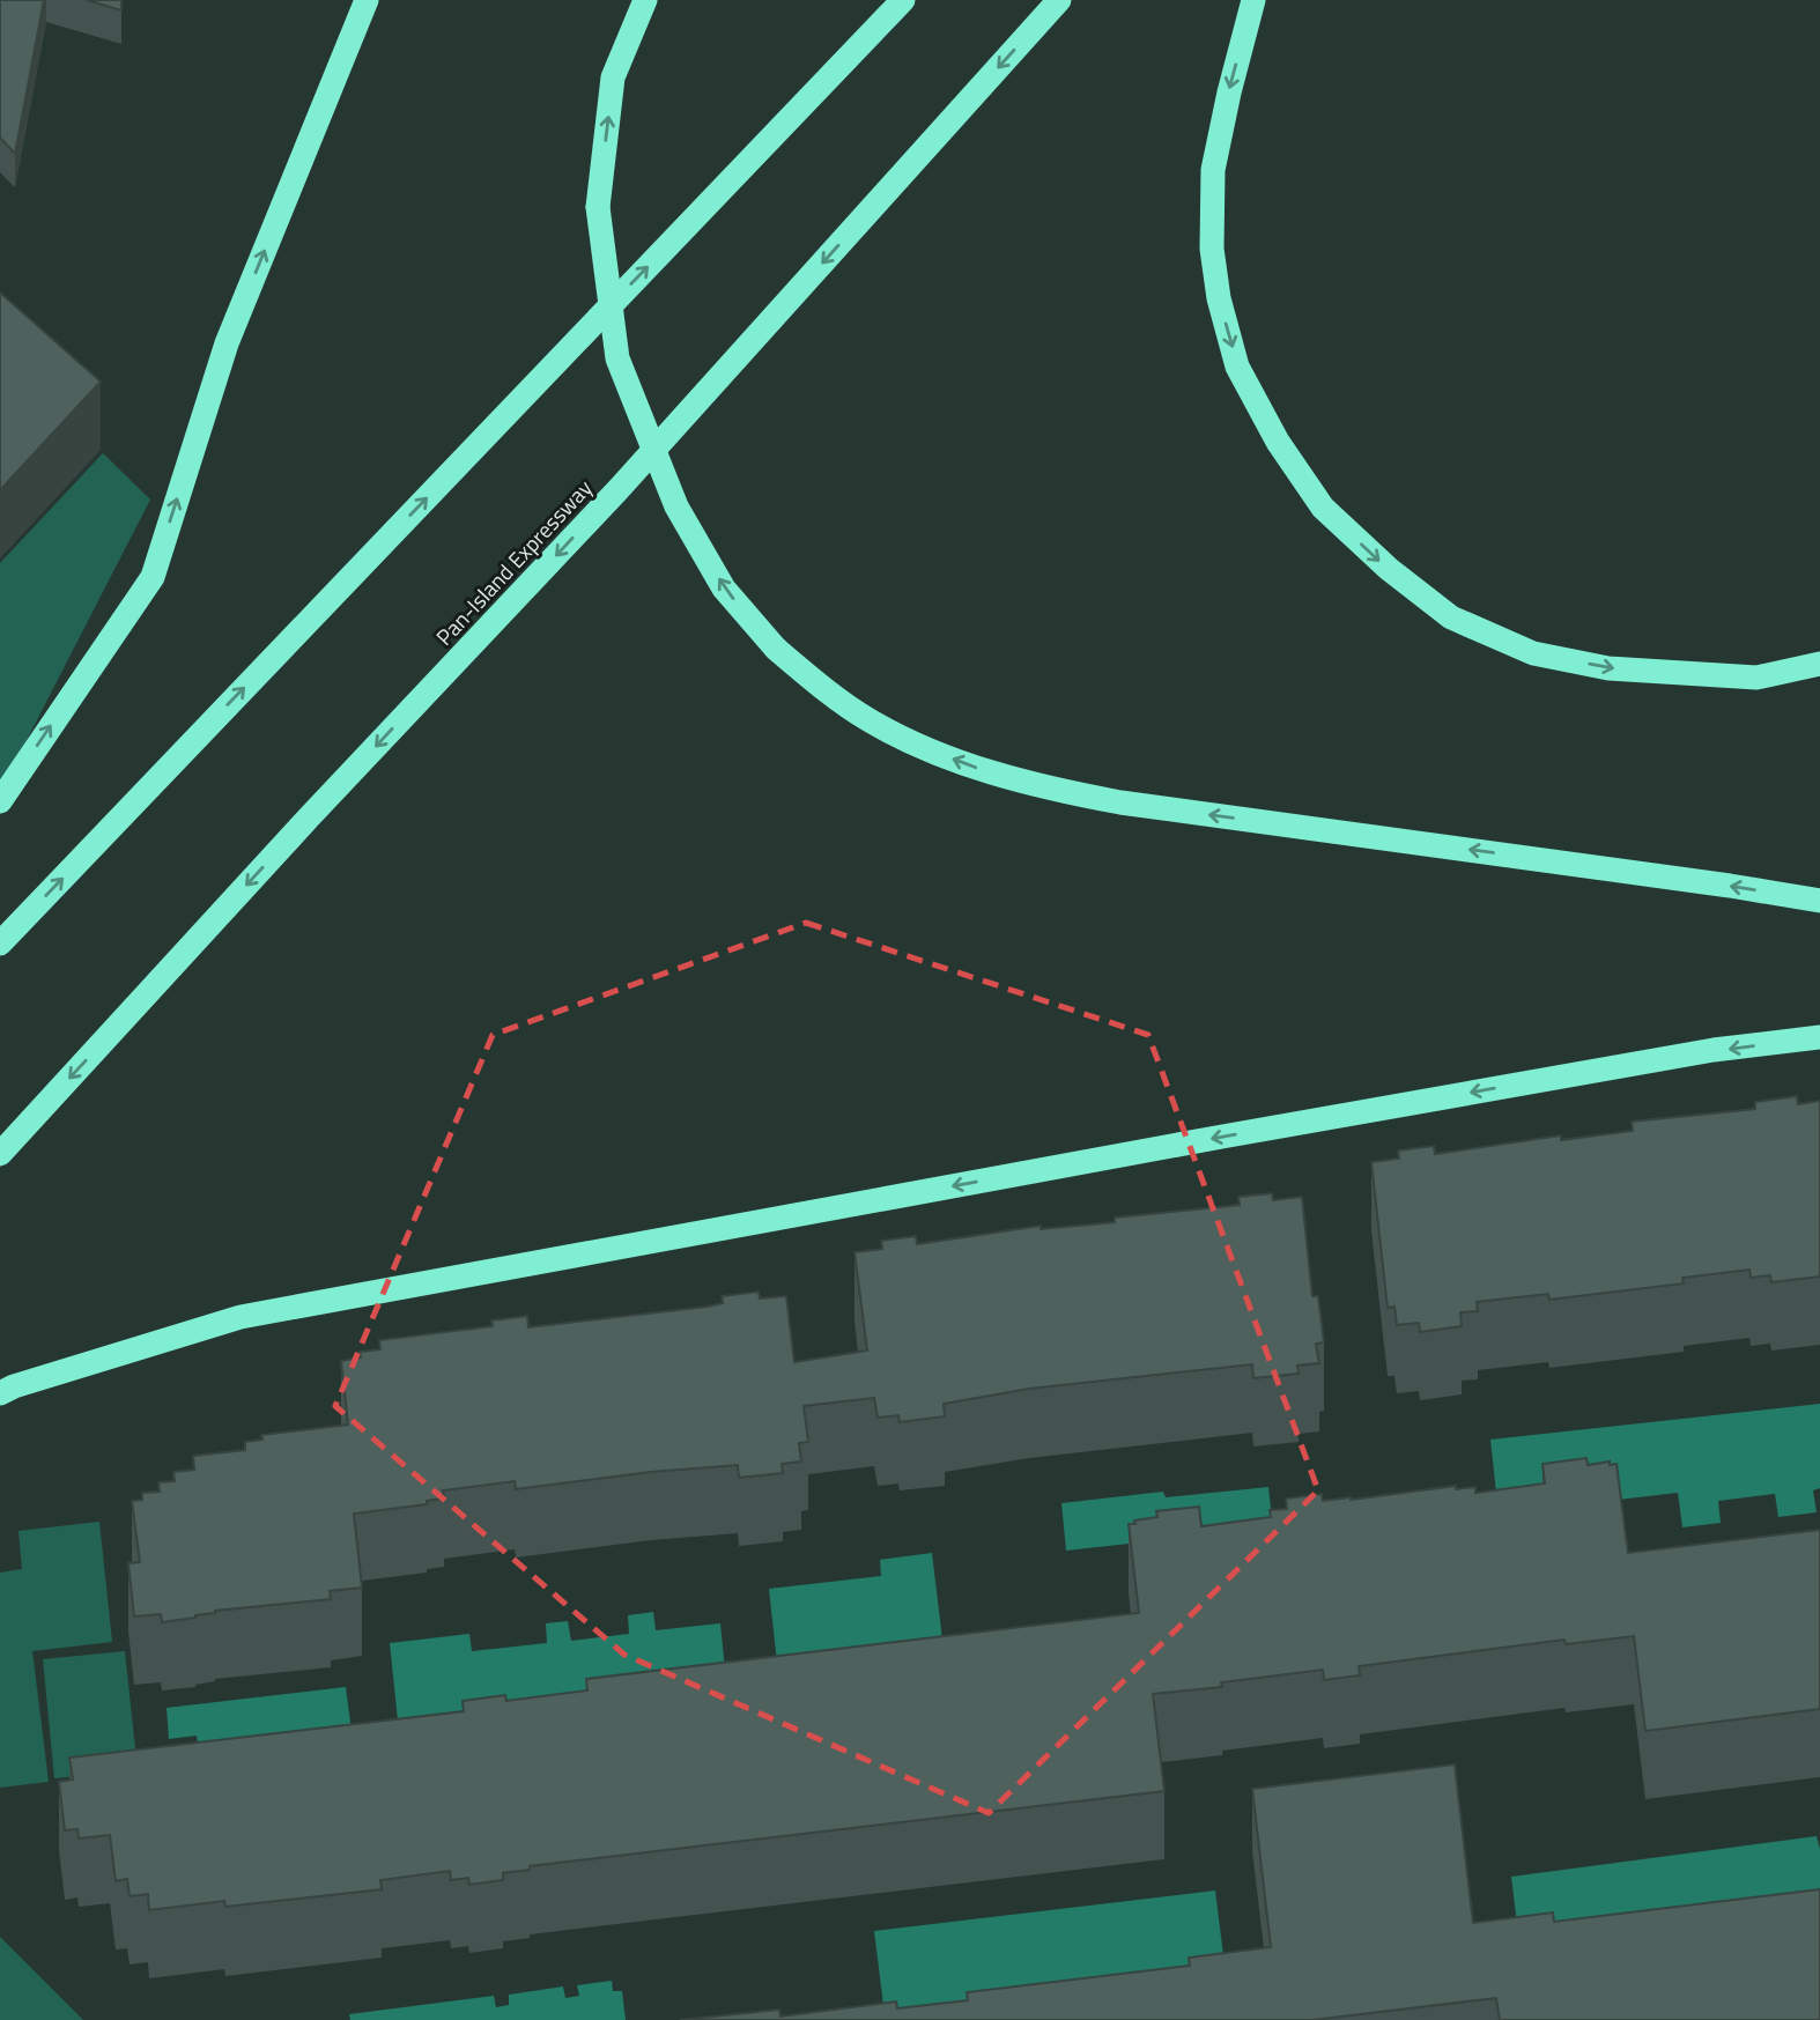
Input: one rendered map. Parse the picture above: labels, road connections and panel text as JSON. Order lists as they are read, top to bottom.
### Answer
{
  "streets": {
    "highway": ["Pan-Island Expressway"]
  }
}
